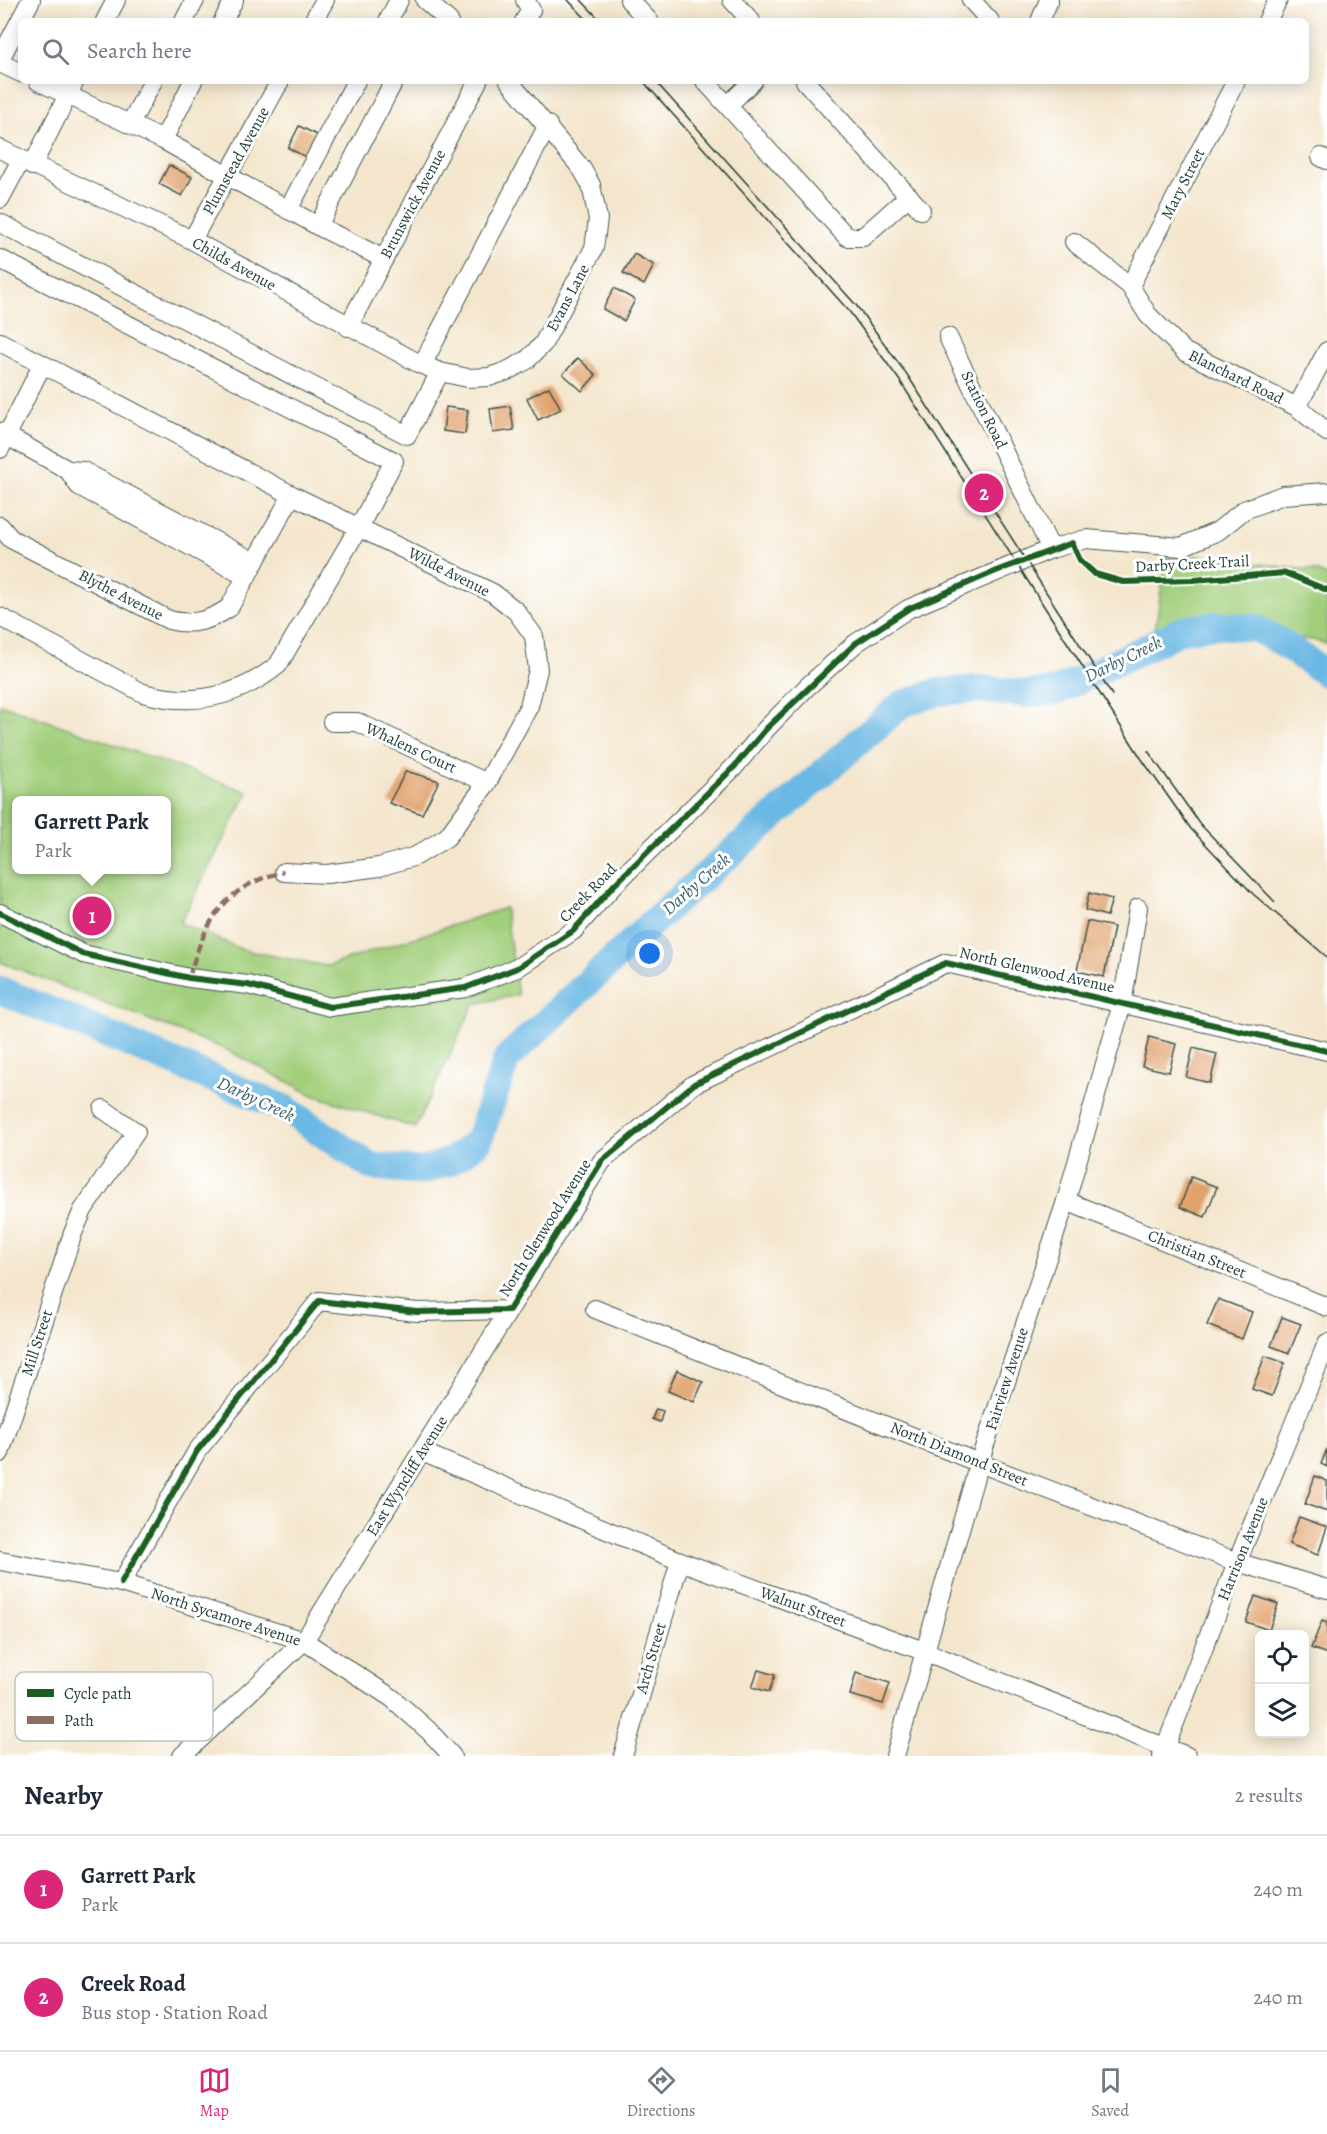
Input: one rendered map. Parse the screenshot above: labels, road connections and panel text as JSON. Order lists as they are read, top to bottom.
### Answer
{
  "streets": {
    "street": [
      "Plumstead Avenue",
      "Mary Street",
      "Brunswick Avenue",
      "Childs Avenue",
      "Evans Lane",
      "Blanchard Road",
      "Station Road",
      "Wilde Avenue",
      "Blythe Avenue",
      "Whalens Court",
      "Creek Road",
      "North Glenwood Avenue",
      "Christian Street",
      "Mill Street",
      "Fairview Avenue",
      "North Diamond Street",
      "East Wyncliff Avenue",
      "Harrison Avenue",
      "Walnut Street",
      "North Sycamore Avenue",
      "Arch Street"
    ],
    "cycle path": ["Darby Creek Trail"]
  },
  "crossings": [
    ["Plumstead Avenue", "Childs Avenue"],
    ["Mary Street", "Blanchard Road"],
    ["Brunswick Avenue", "Childs Avenue"],
    ["Childs Avenue", "Evans Lane"],
    ["Station Road", "Creek Road"],
    ["Wilde Avenue", "Blythe Avenue"],
    ["Wilde Avenue", "Whalens Court"],
    ["North Glenwood Avenue", "Fairview Avenue"],
    ["North Glenwood Avenue", "East Wyncliff Avenue"],
    ["North Glenwood Avenue", "North Sycamore Avenue"],
    ["Christian Street", "Fairview Avenue"],
    ["Fairview Avenue", "North Diamond Street"],
    ["Fairview Avenue", "Walnut Street"],
    ["North Diamond Street", "Harrison Avenue"],
    ["East Wyncliff Avenue", "Walnut Street"],
    ["East Wyncliff Avenue", "North Sycamore Avenue"],
    ["Harrison Avenue", "Walnut Street"],
    ["Walnut Street", "Arch Street"]
  ],
  "water": ["Darby Creek"],
  "legend": ["Cycle path", "Path"],
  "page": {
    "search": "Search here",
    "pins": ["2", "1"],
    "popup": ["Garrett Park", "Park"],
    "heading": ["Nearby", "2 results"],
    "list": [
      {
        "mark": "1",
        "name": "Garrett Park",
        "note": "Park",
        "value": "240 m"
      },
      {
        "mark": "2",
        "name": "Creek Road",
        "note": "Bus stop · Station Road",
        "value": "240 m"
      }
    ],
    "nav": ["Map", "Directions", "Saved"]
  }
}
